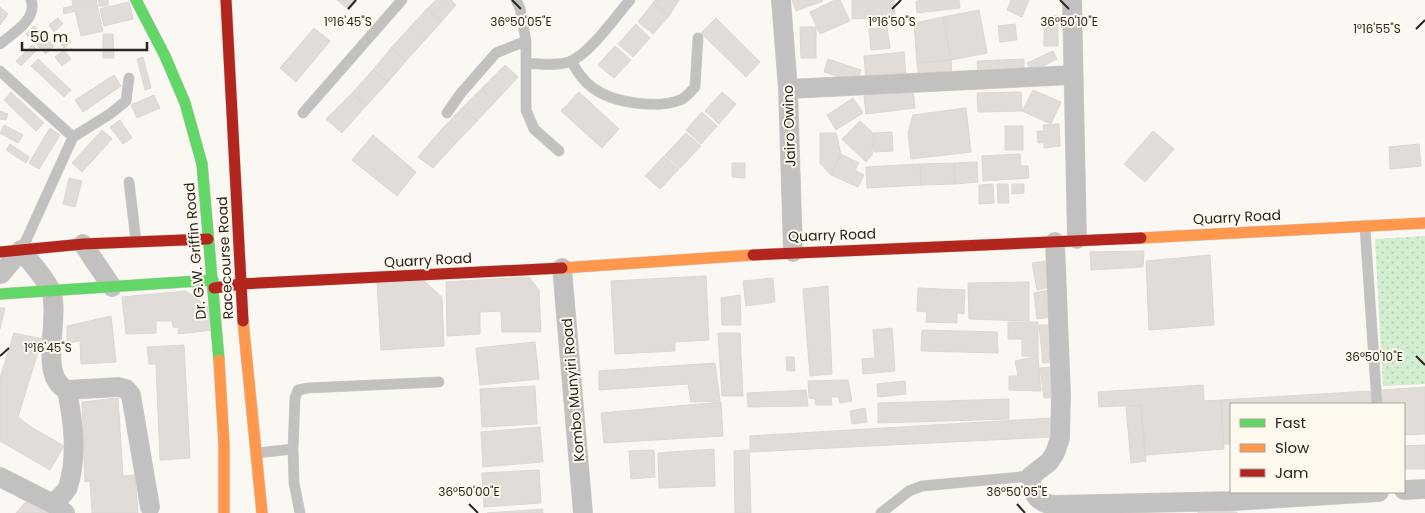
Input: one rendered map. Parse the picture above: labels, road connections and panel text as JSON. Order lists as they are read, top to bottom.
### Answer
{
  "streets": {
    "main road": ["Quarry Road", "Dr. G.W. Griffin Road", "Racecourse Road"],
    "street": ["Jairo Owino", "Kombo Munyiri Road"]
  },
  "crossings": [
    ["Jairo Owino", "Quarry Road"],
    ["Quarry Road", "Dr. G.W. Griffin Road"],
    ["Quarry Road", "Racecourse Road"],
    ["Quarry Road", "Kombo Munyiri Road"]
  ],
  "legend": ["Fast", "Slow", "Jam"],
  "scale_bar": "50 m",
  "coordinates": [
    "36°50'05\"E",
    "1°16'50\"S",
    "36°50'10\"E",
    "1°16'45\"S",
    "1°16'55\"S",
    "36°50'00\"E"
  ]
}
